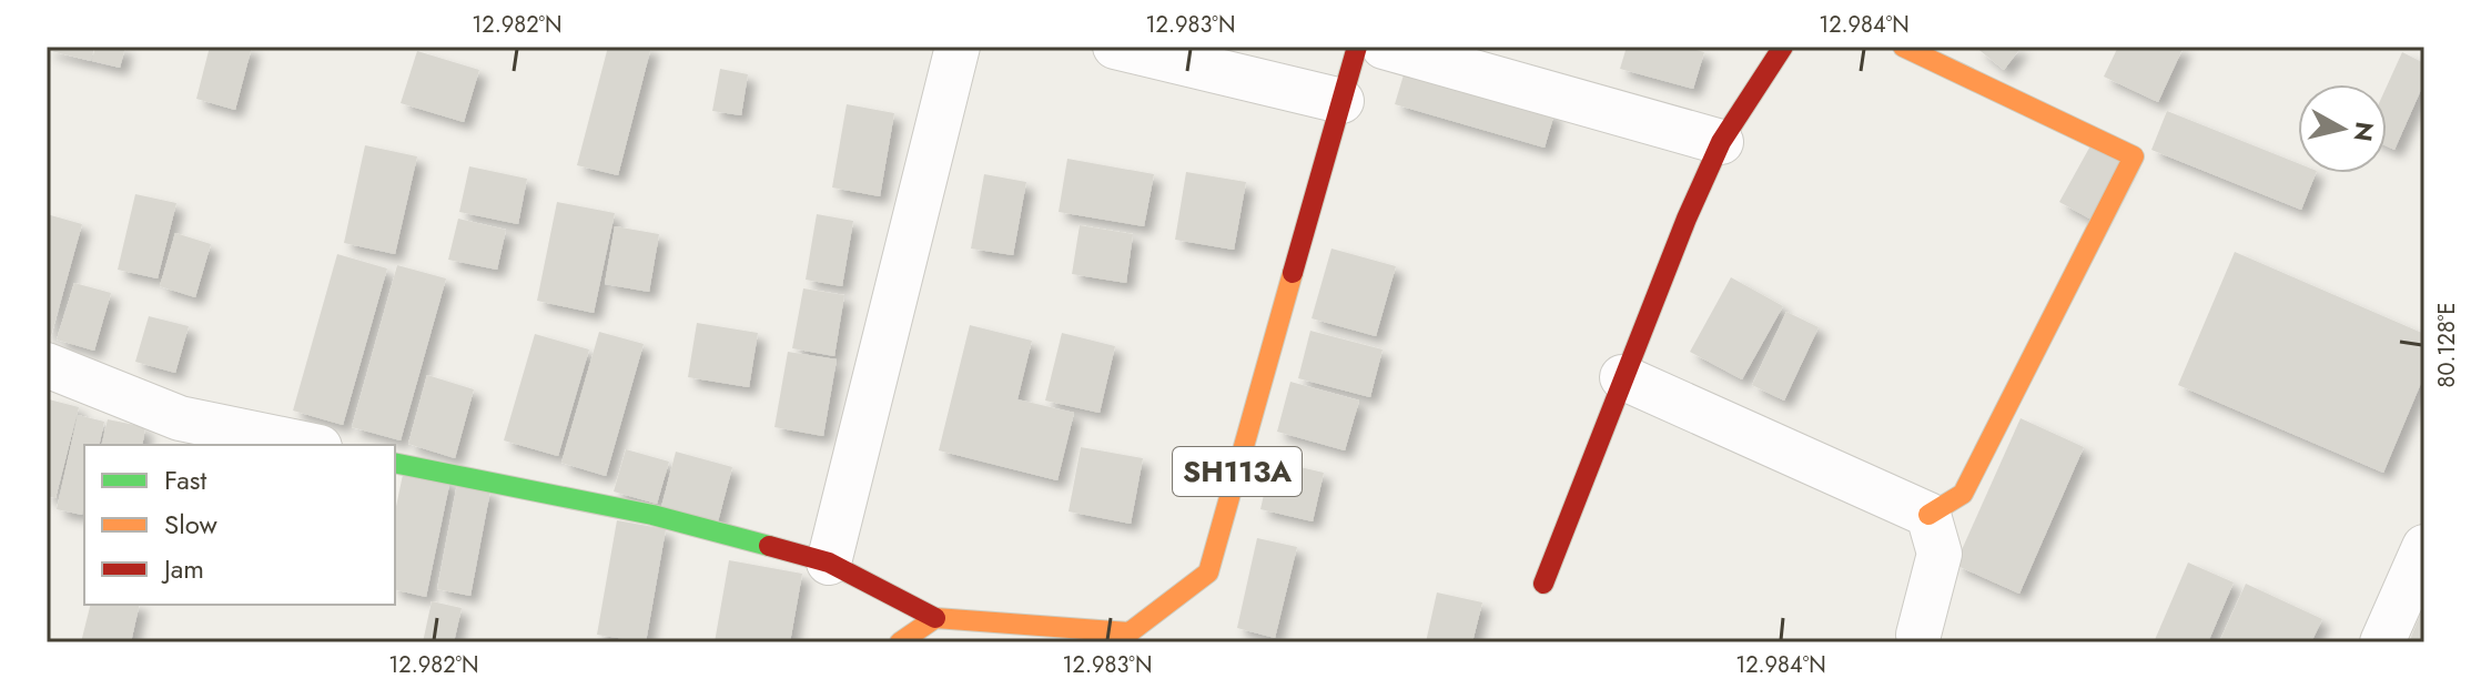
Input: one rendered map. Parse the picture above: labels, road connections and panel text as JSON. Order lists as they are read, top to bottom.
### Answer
{
  "streets": {
    "street": ["SH113A"]
  },
  "legend": ["Fast", "Slow", "Jam"],
  "north": "right",
  "coordinates": [
    "12.982°N",
    "12.983°N",
    "12.984°N",
    "80.128°E"
  ]
}
